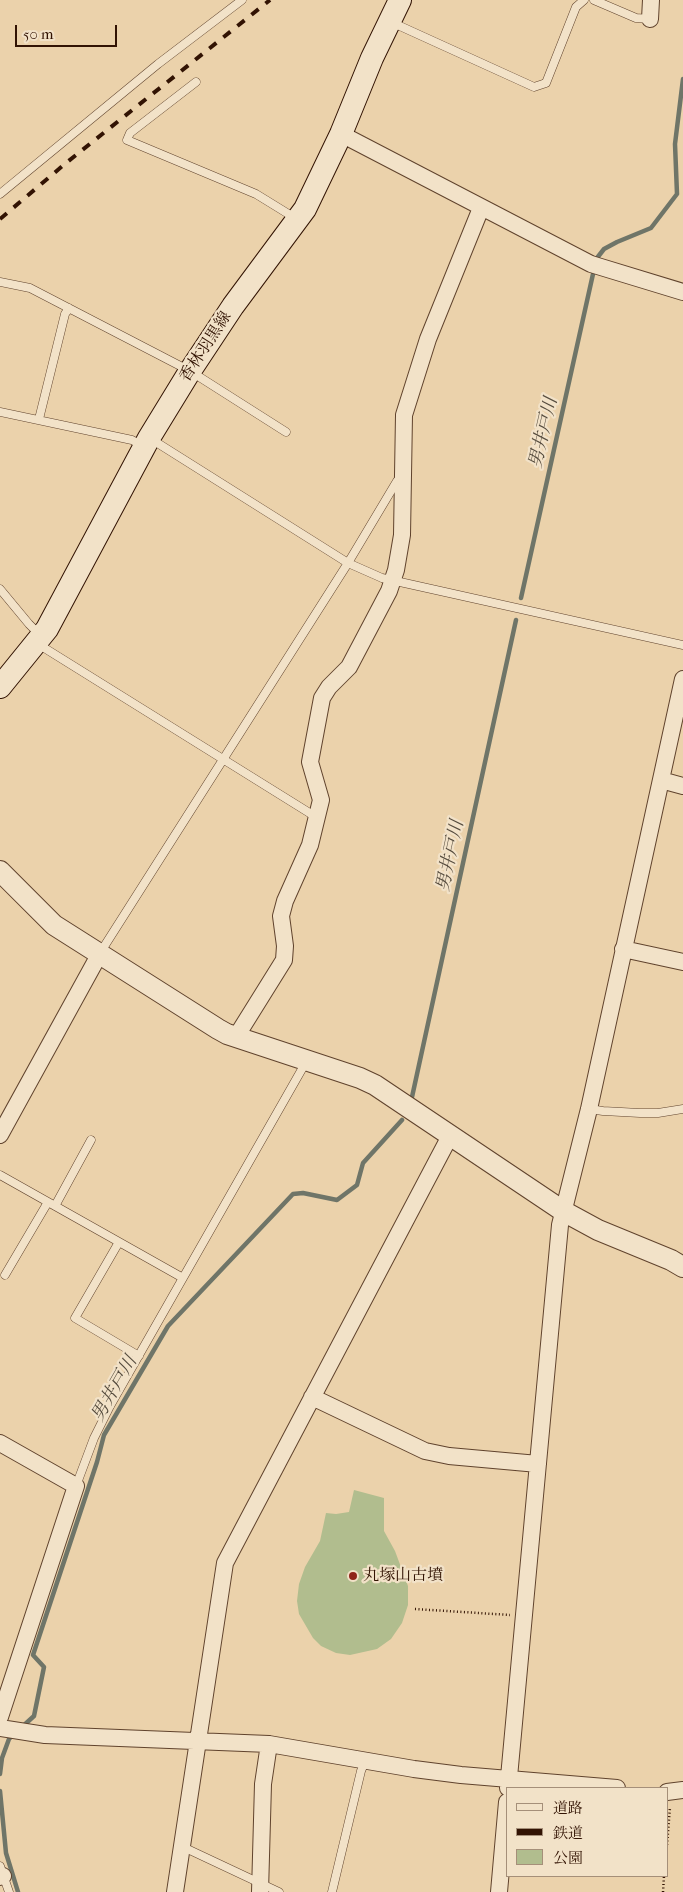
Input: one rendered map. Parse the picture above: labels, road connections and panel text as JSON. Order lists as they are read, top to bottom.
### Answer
{
  "streets": {
    "main road": ["香林羽黒線"]
  },
  "water": ["男井戸川"],
  "places": ["丸塚山古墳"],
  "legend": ["道路", "鉄道", "公園"],
  "scale_bar": "50 m"
}
